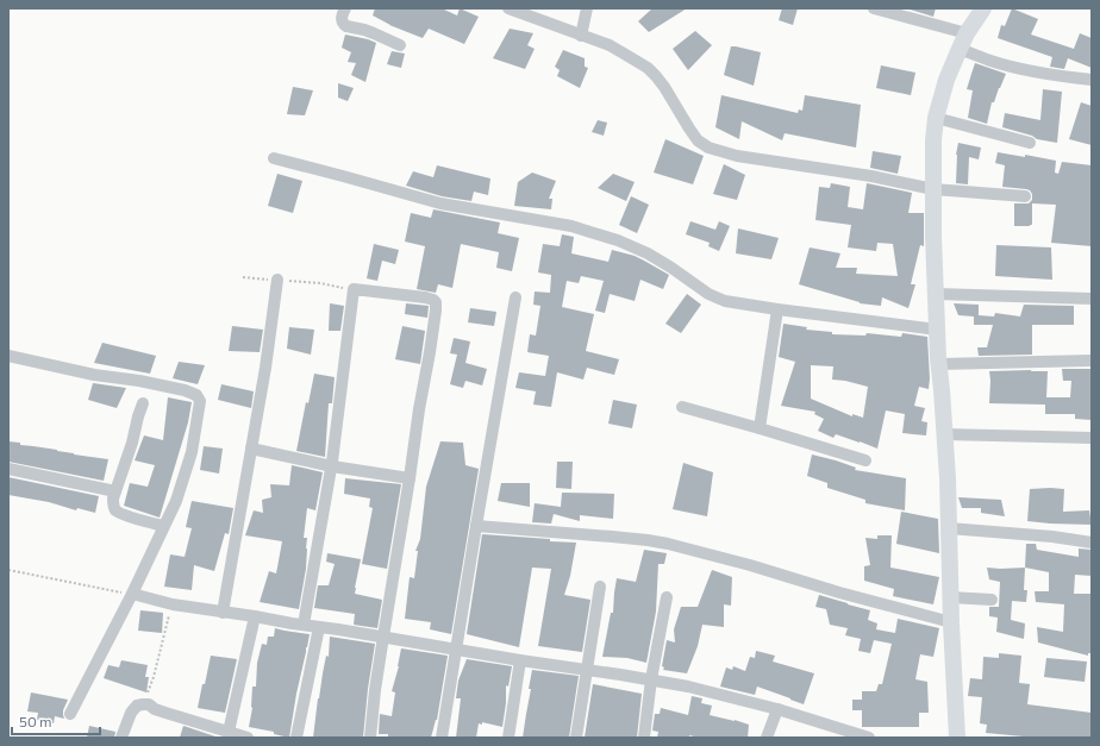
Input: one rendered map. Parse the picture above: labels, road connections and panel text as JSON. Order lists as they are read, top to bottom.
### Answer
{
  "scale_bar": "50 m"
}
